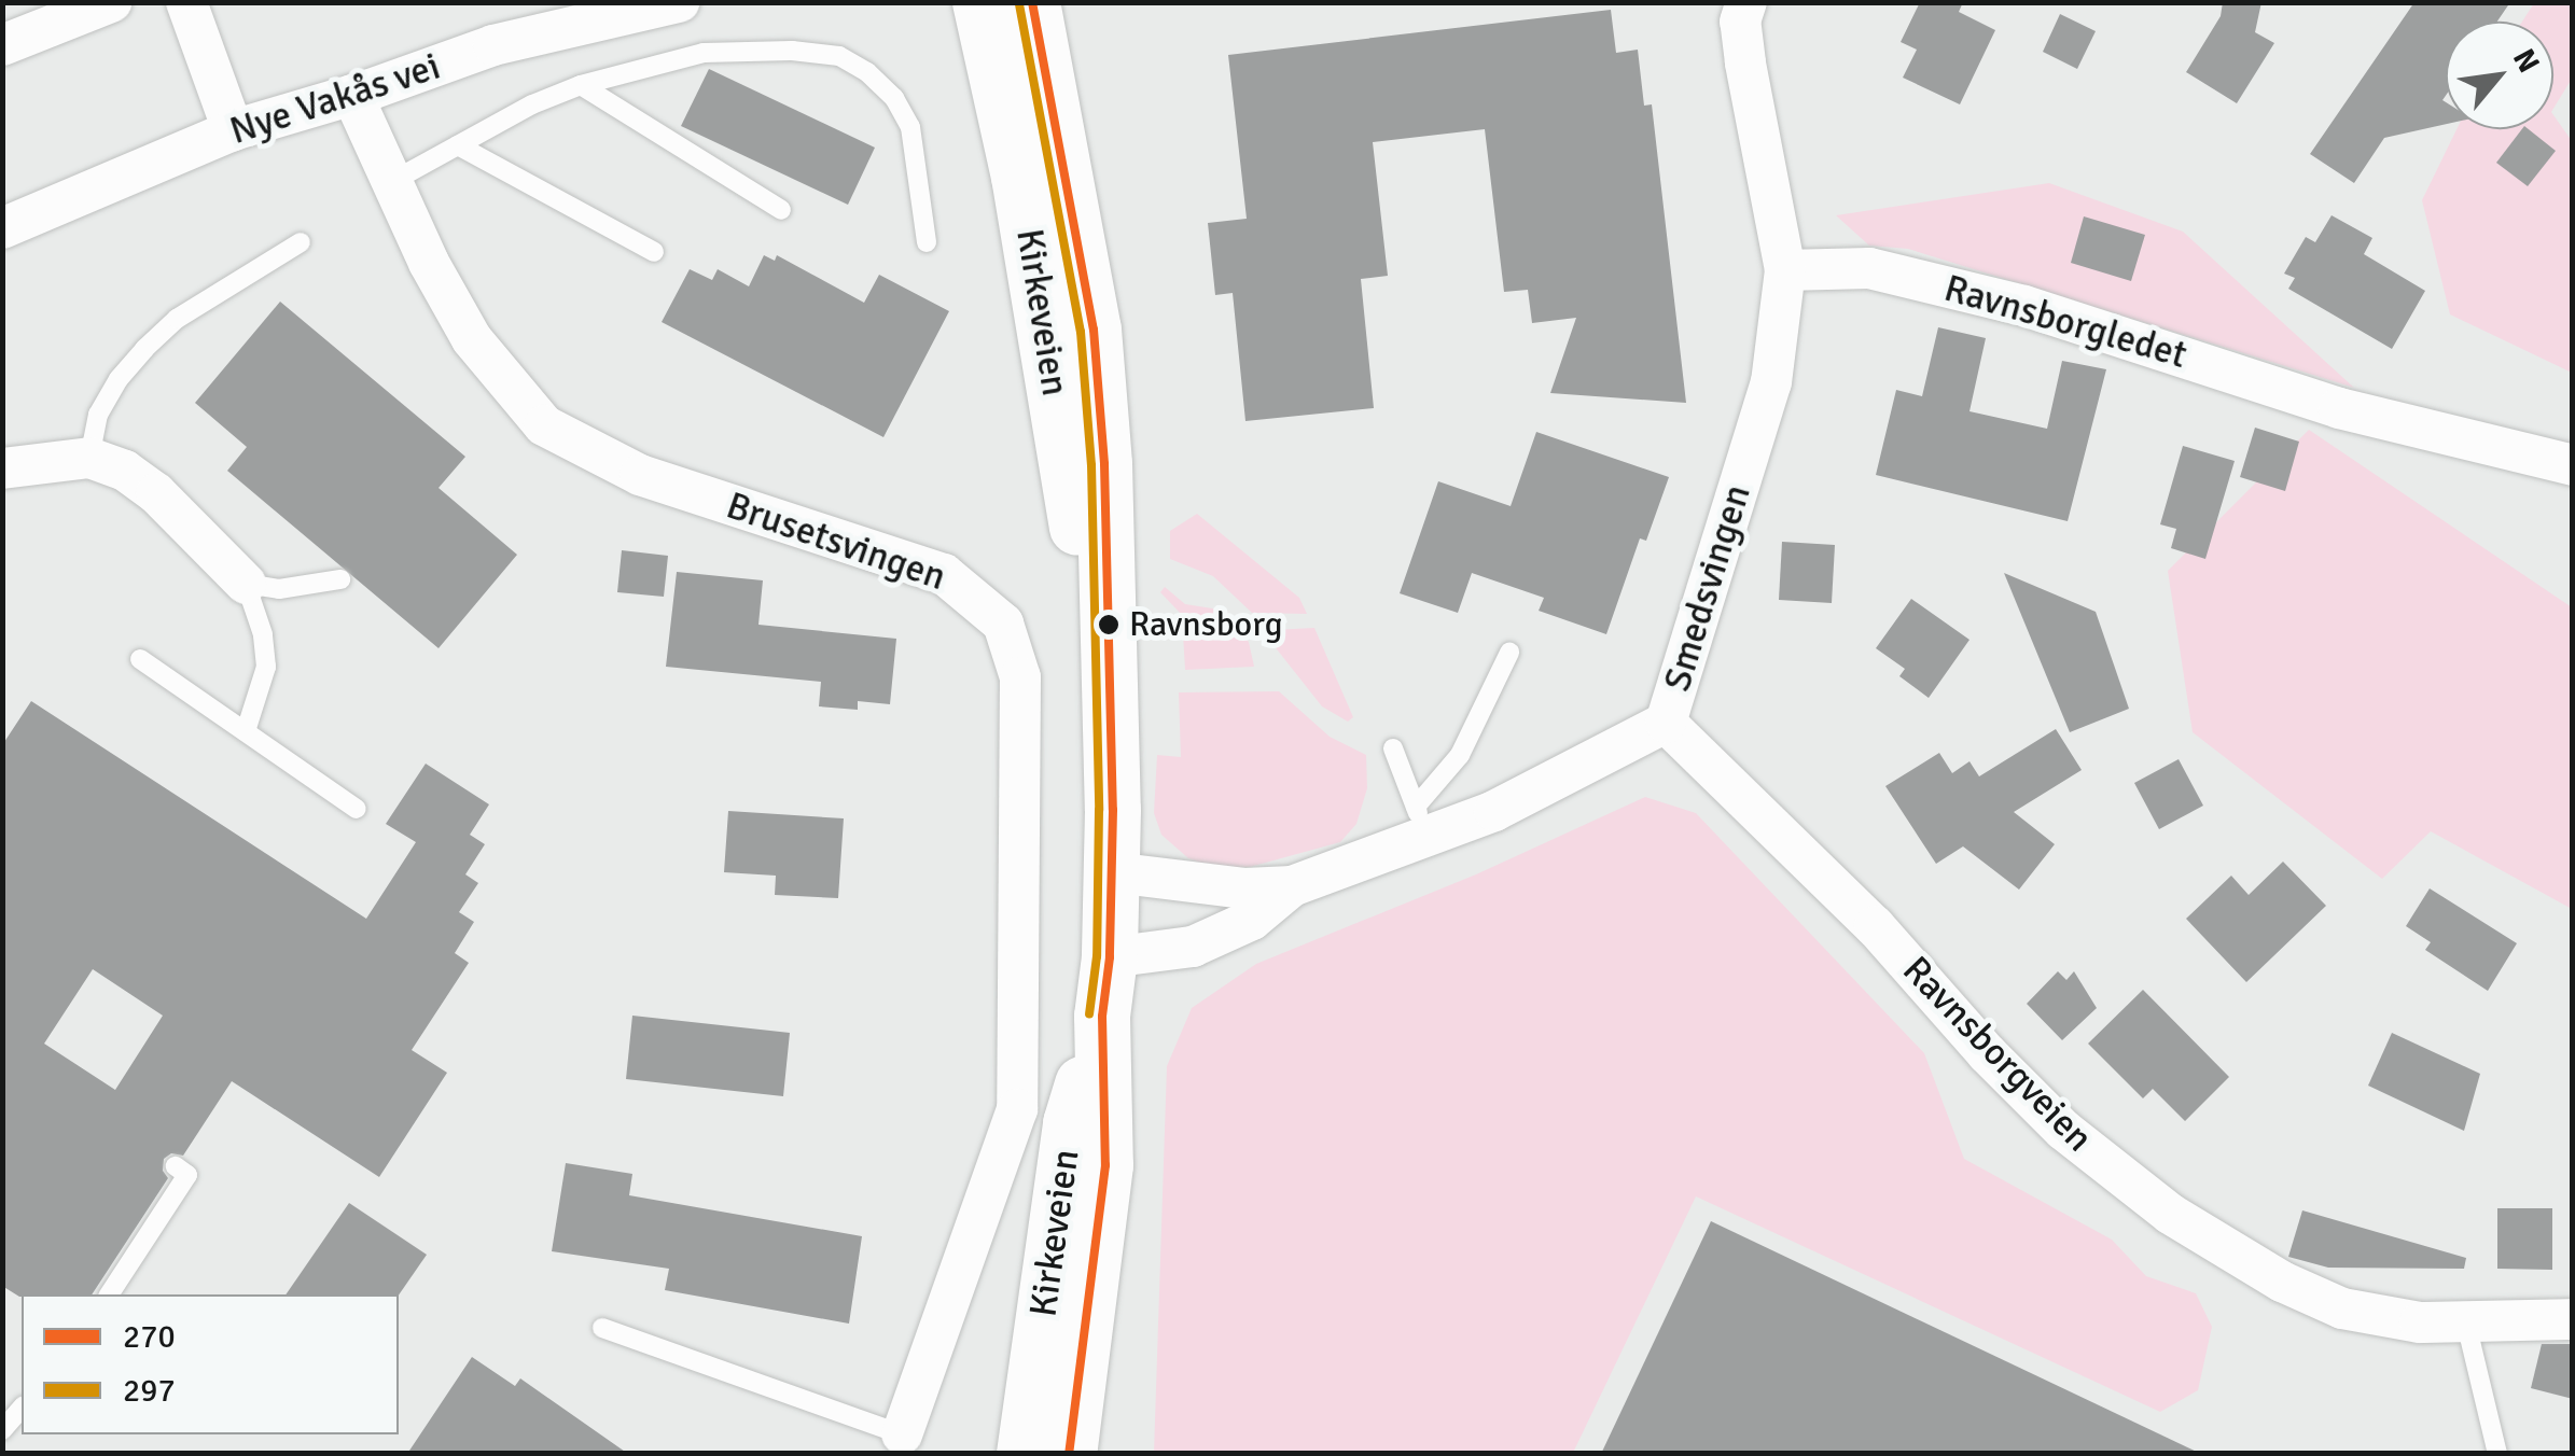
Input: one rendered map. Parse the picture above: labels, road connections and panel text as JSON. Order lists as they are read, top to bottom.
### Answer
{
  "streets": {
    "main road": ["Kirkeveien"],
    "street": [
      "Nye Vakås vei",
      "Ravnsborgledet",
      "Brusetsvingen",
      "Smedsvingen",
      "Ravnsborgveien"
    ]
  },
  "crossings": [
    ["Nye Vakås vei", "Brusetsvingen"],
    ["Kirkeveien", "Smedsvingen"],
    ["Ravnsborgledet", "Smedsvingen"],
    ["Smedsvingen", "Ravnsborgveien"]
  ],
  "places": ["Ravnsborg"],
  "lines": ["transit line 270", "transit line 297"],
  "legend": ["270", "297"],
  "north": "top right"
}
